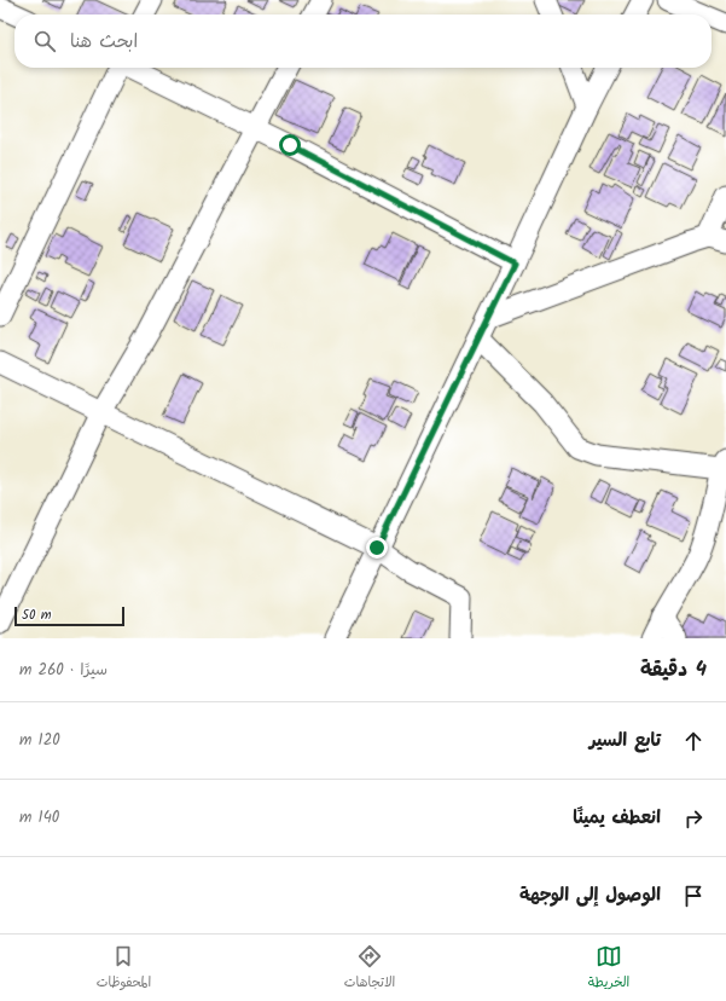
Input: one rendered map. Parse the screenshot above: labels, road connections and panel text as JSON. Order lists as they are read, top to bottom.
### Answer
{
  "scale_bar": "50 m",
  "page": {
    "search": "ابحث هنا",
    "scale": "50 m",
    "heading": ["4 دقيقة", "سيرًا · 260 m"],
    "list": [
      ["تابع السير", "120 m"],
      ["انعطف يمينًا", "140 m"],
      "الوصول إلى الوجهة"
    ],
    "nav": ["الخريطة", "الاتجاهات", "المحفوظات"]
  }
}
